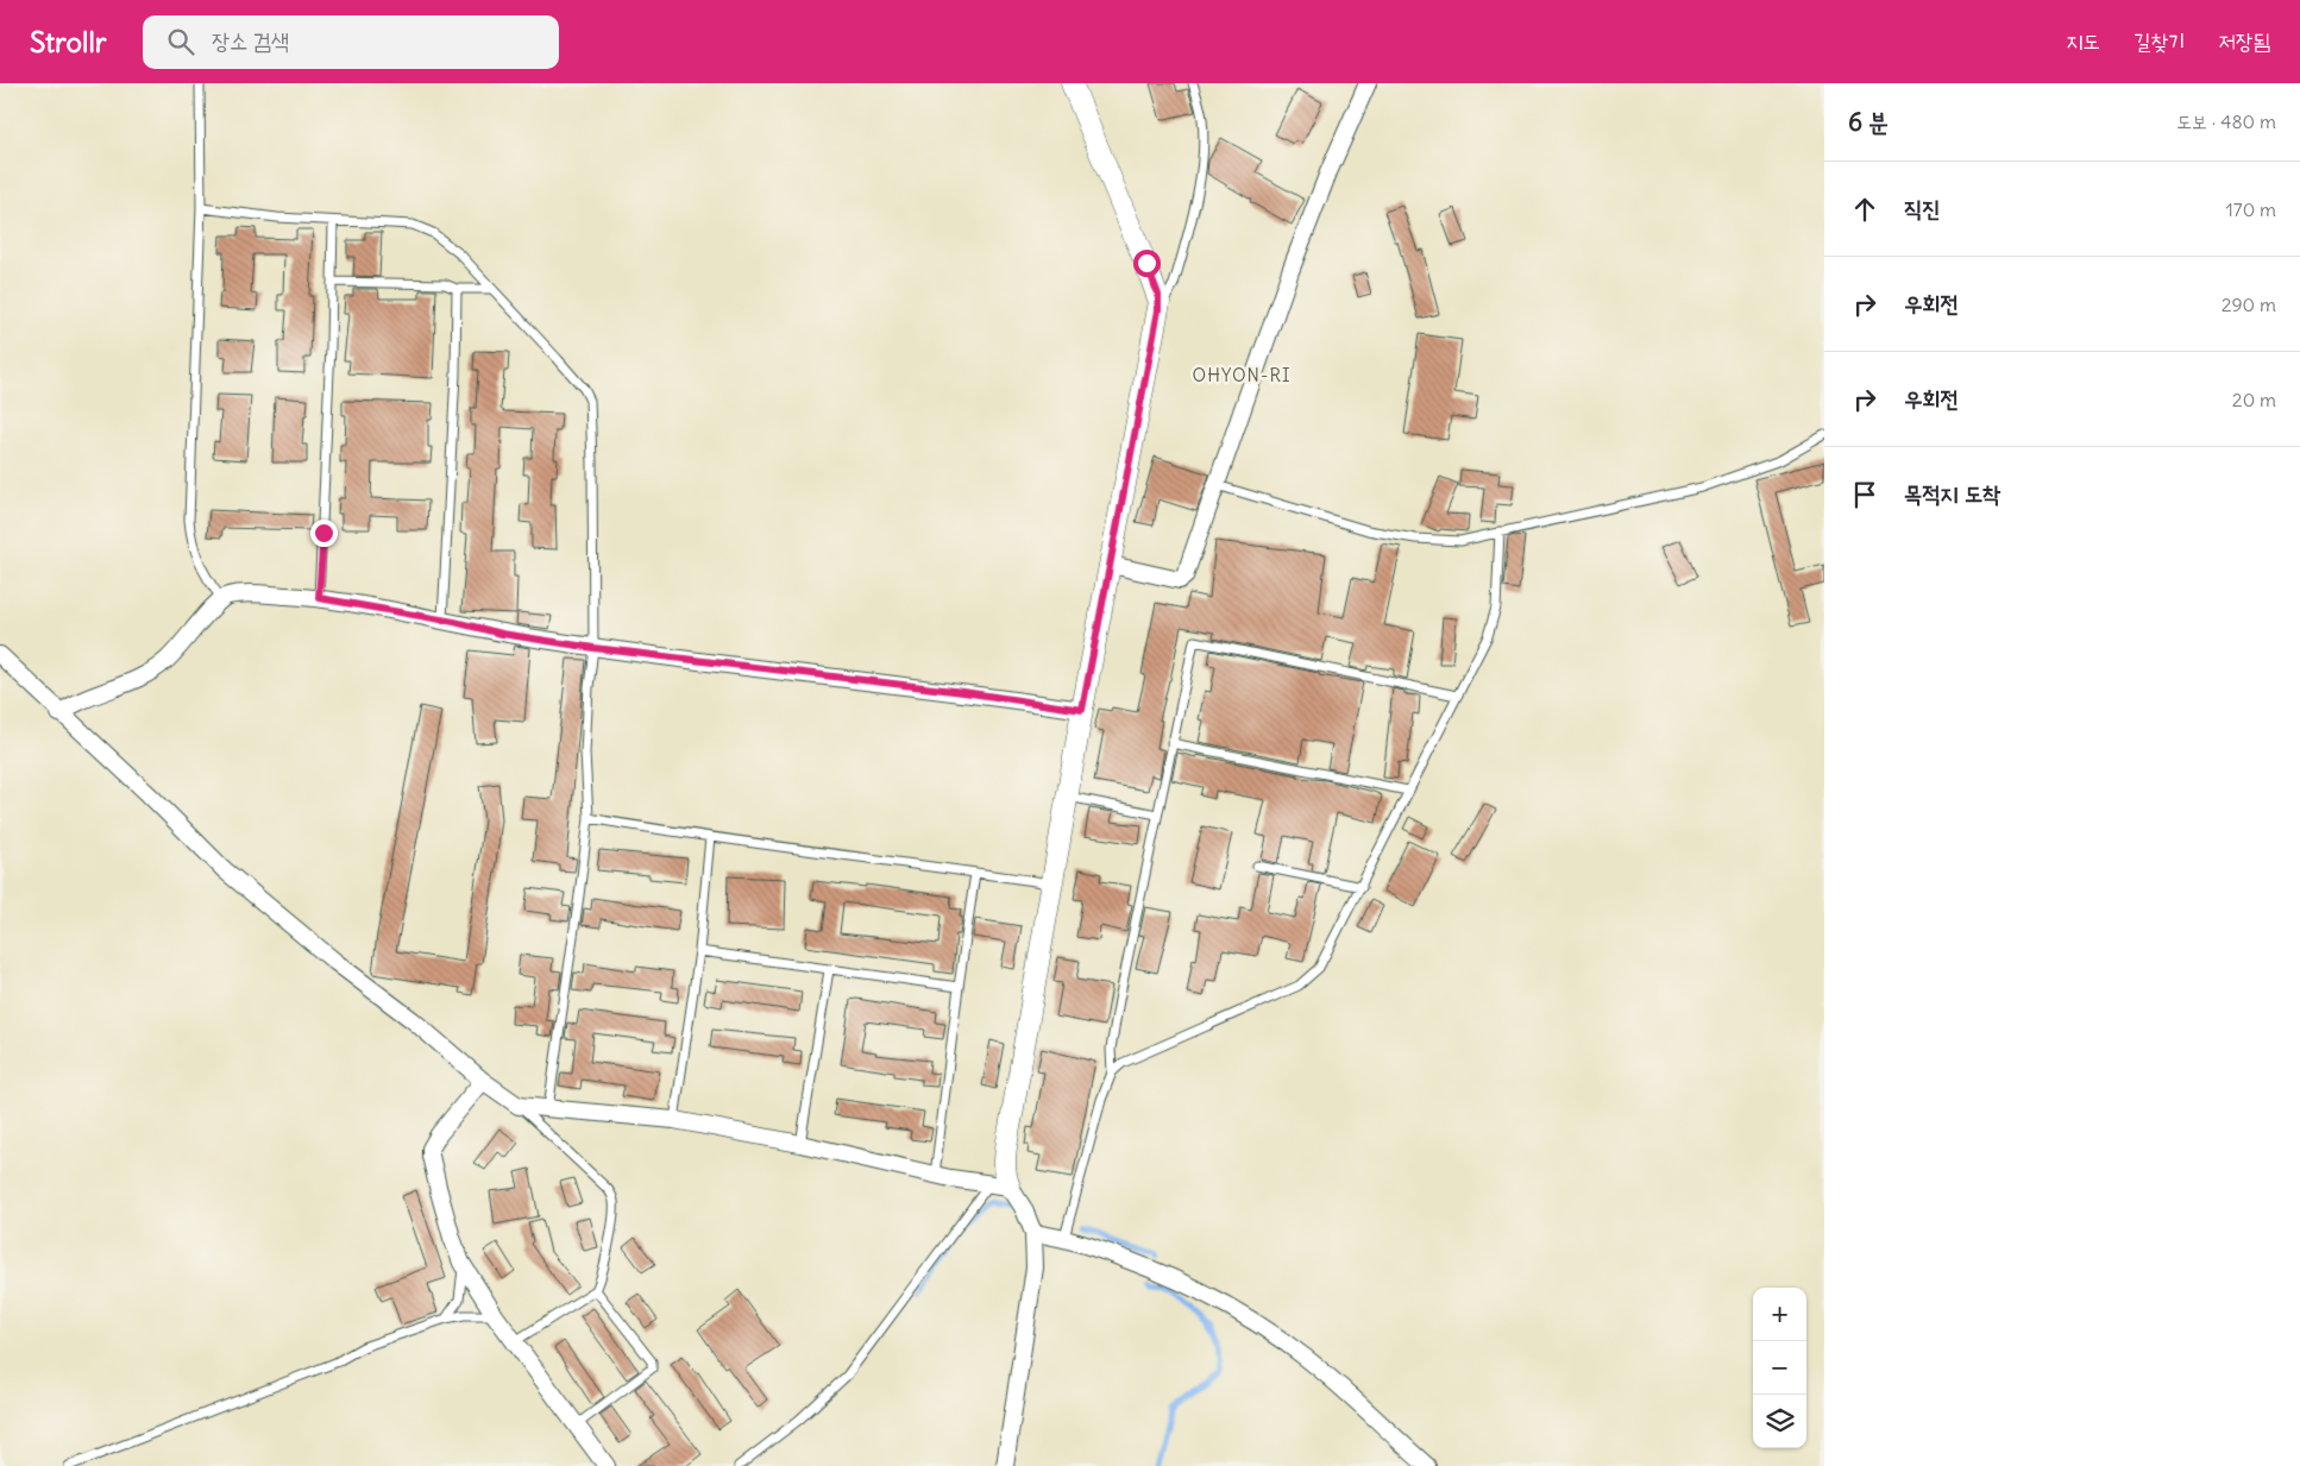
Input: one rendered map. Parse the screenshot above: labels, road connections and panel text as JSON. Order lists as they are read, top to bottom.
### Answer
{
  "districts": ["OHYON-RI"],
  "page": {
    "header": "Strollr",
    "search": "장소 검색",
    "nav": ["지도", "길찾기", "저장됨"],
    "heading": ["6 분", "도보 · 480 m"],
    "list": [
      ["직진", "170 m"],
      ["우회전", "290 m"],
      ["우회전", "20 m"],
      "목적지 도착"
    ],
    "map_buttons": ["+", "−"]
  }
}
